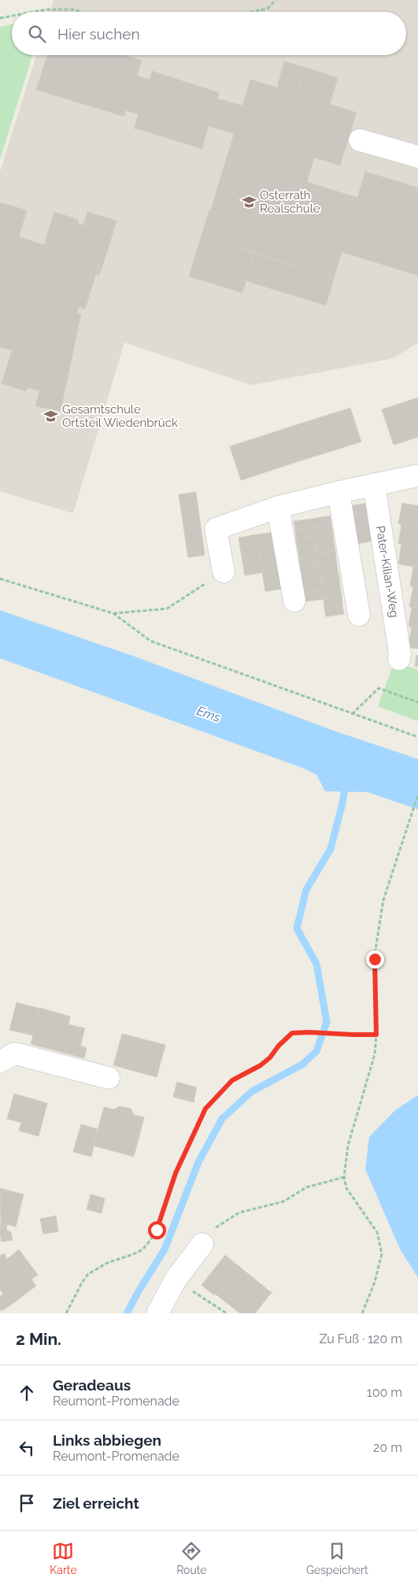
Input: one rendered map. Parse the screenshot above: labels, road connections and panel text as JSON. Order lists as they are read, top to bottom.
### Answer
{
  "streets": {
    "street": ["Pater-Kilian-Weg"]
  },
  "water": ["Ems"],
  "places": {
    "school or university": ["Osterrath Realschule", "Gesamtschule Ortsteil Wiedenbrück"]
  },
  "page": {
    "search": "Hier suchen",
    "heading": ["2 Min.", "Zu Fuß · 120 m"],
    "list": [
      ["Geradeaus", "Reumont-Promenade", "100 m"],
      ["Links abbiegen", "Reumont-Promenade", "20 m"],
      "Ziel erreicht"
    ],
    "nav": ["Karte", "Route", "Gespeichert"]
  }
}
